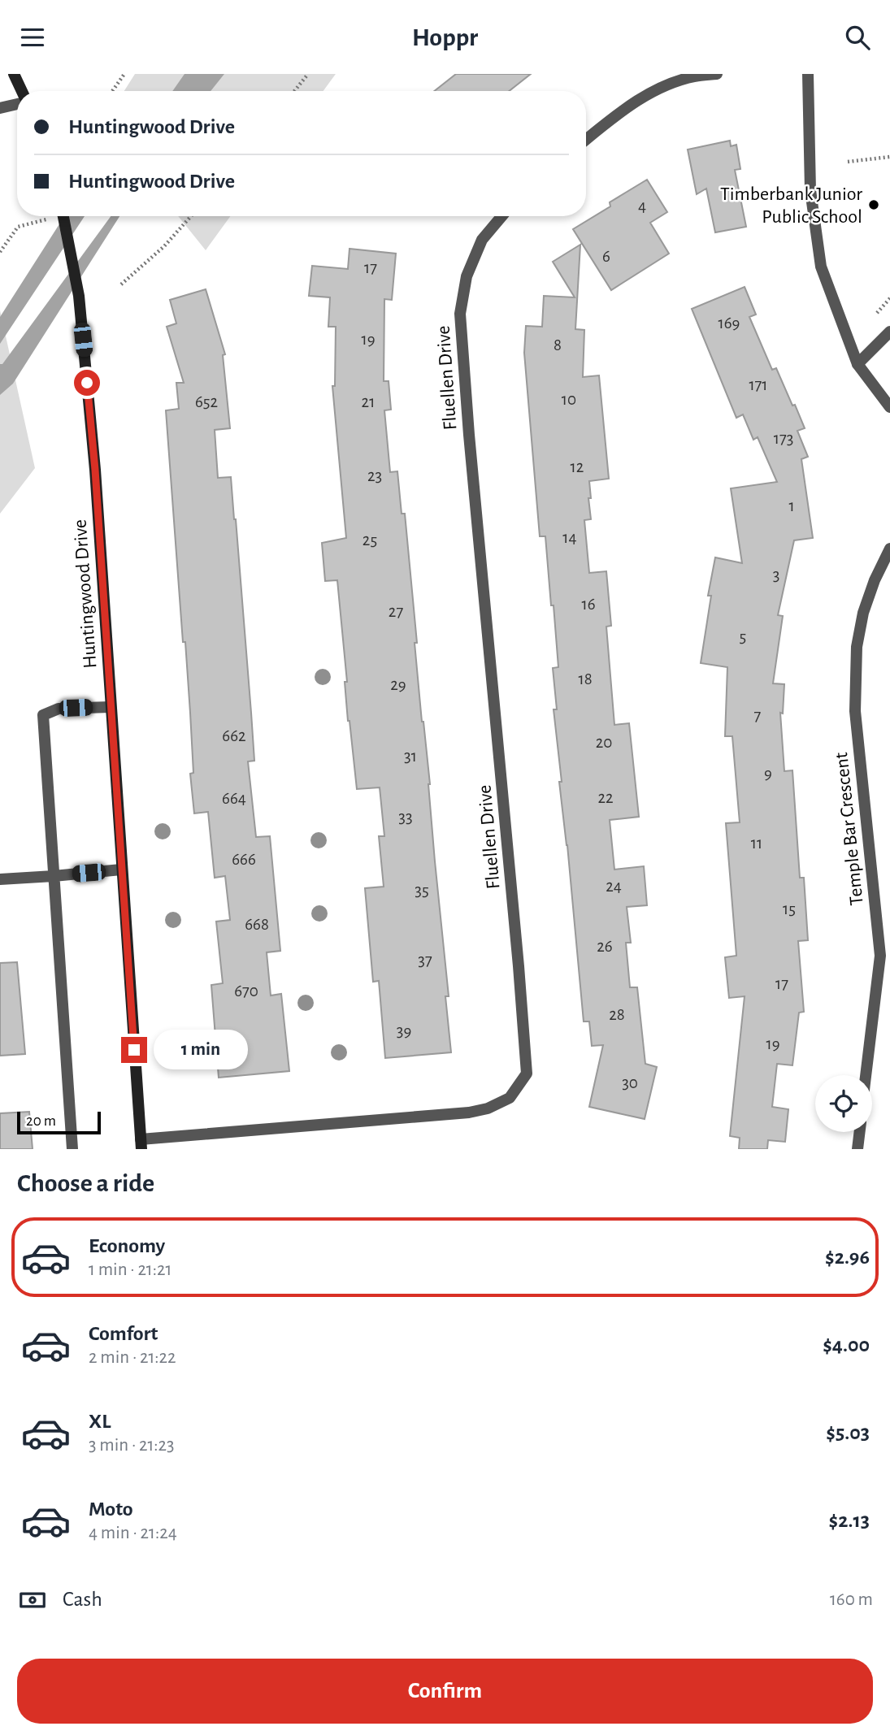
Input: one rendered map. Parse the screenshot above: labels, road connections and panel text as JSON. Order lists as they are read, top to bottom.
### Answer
{
  "streets": {
    "street": ["Fluellen Drive", "Huntingwood Drive", "Temple Bar Crescent"]
  },
  "crossings": [
    ["Fluellen Drive", "Huntingwood Drive"]
  ],
  "places": ["Timberbank Junior Public School"],
  "house_numbers": [
    "4",
    "6",
    "17",
    "169",
    "19",
    "8",
    "171",
    "10",
    "652",
    "21",
    "173",
    "12",
    "23",
    "1",
    "14",
    "25",
    "3",
    "16",
    "27",
    "5",
    "18",
    "29",
    "7",
    "662",
    "20",
    "31",
    "9",
    "22",
    "664",
    "33",
    "11",
    "666",
    "24",
    "35",
    "15",
    "668",
    "26",
    "37",
    "17",
    "670",
    "28",
    "39",
    "19",
    "30"
  ],
  "scale_bar": "20 m",
  "page": {
    "header": "Hoppr",
    "banner": ["Huntingwood Drive", "Huntingwood Drive"],
    "bubble": "1 min",
    "scale": "20 m",
    "heading": "Choose a ride",
    "list": [
      {
        "name": "Economy",
        "note": "1 min · 21:21",
        "value": "$2.96"
      },
      {
        "name": "Comfort",
        "note": "2 min · 21:22",
        "value": "$4.00"
      },
      {
        "name": "XL",
        "note": "3 min · 21:23",
        "value": "$5.03"
      },
      {
        "name": "Moto",
        "note": "4 min · 21:24",
        "value": "$2.13"
      }
    ],
    "pay": ["Cash", "160 m"],
    "buttons": "Confirm"
  }
}
